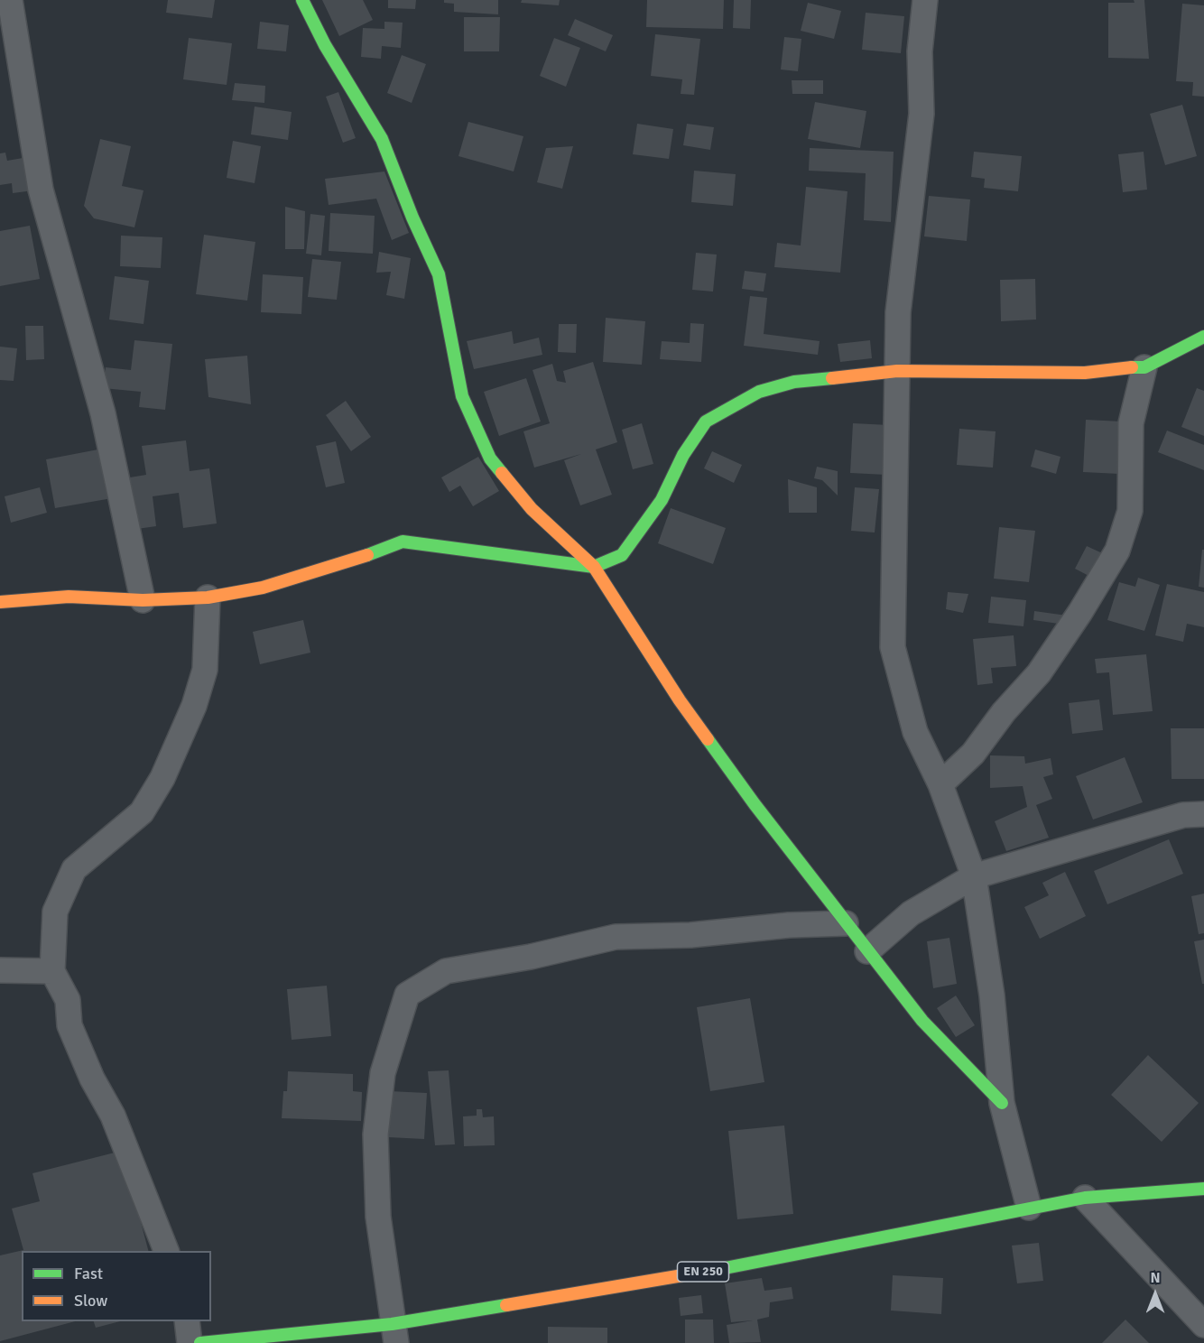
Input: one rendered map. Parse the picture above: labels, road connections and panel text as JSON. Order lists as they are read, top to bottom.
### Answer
{
  "streets": {
    "street": ["EN 250"]
  },
  "legend": ["Fast", "Slow"],
  "north": "top"
}
